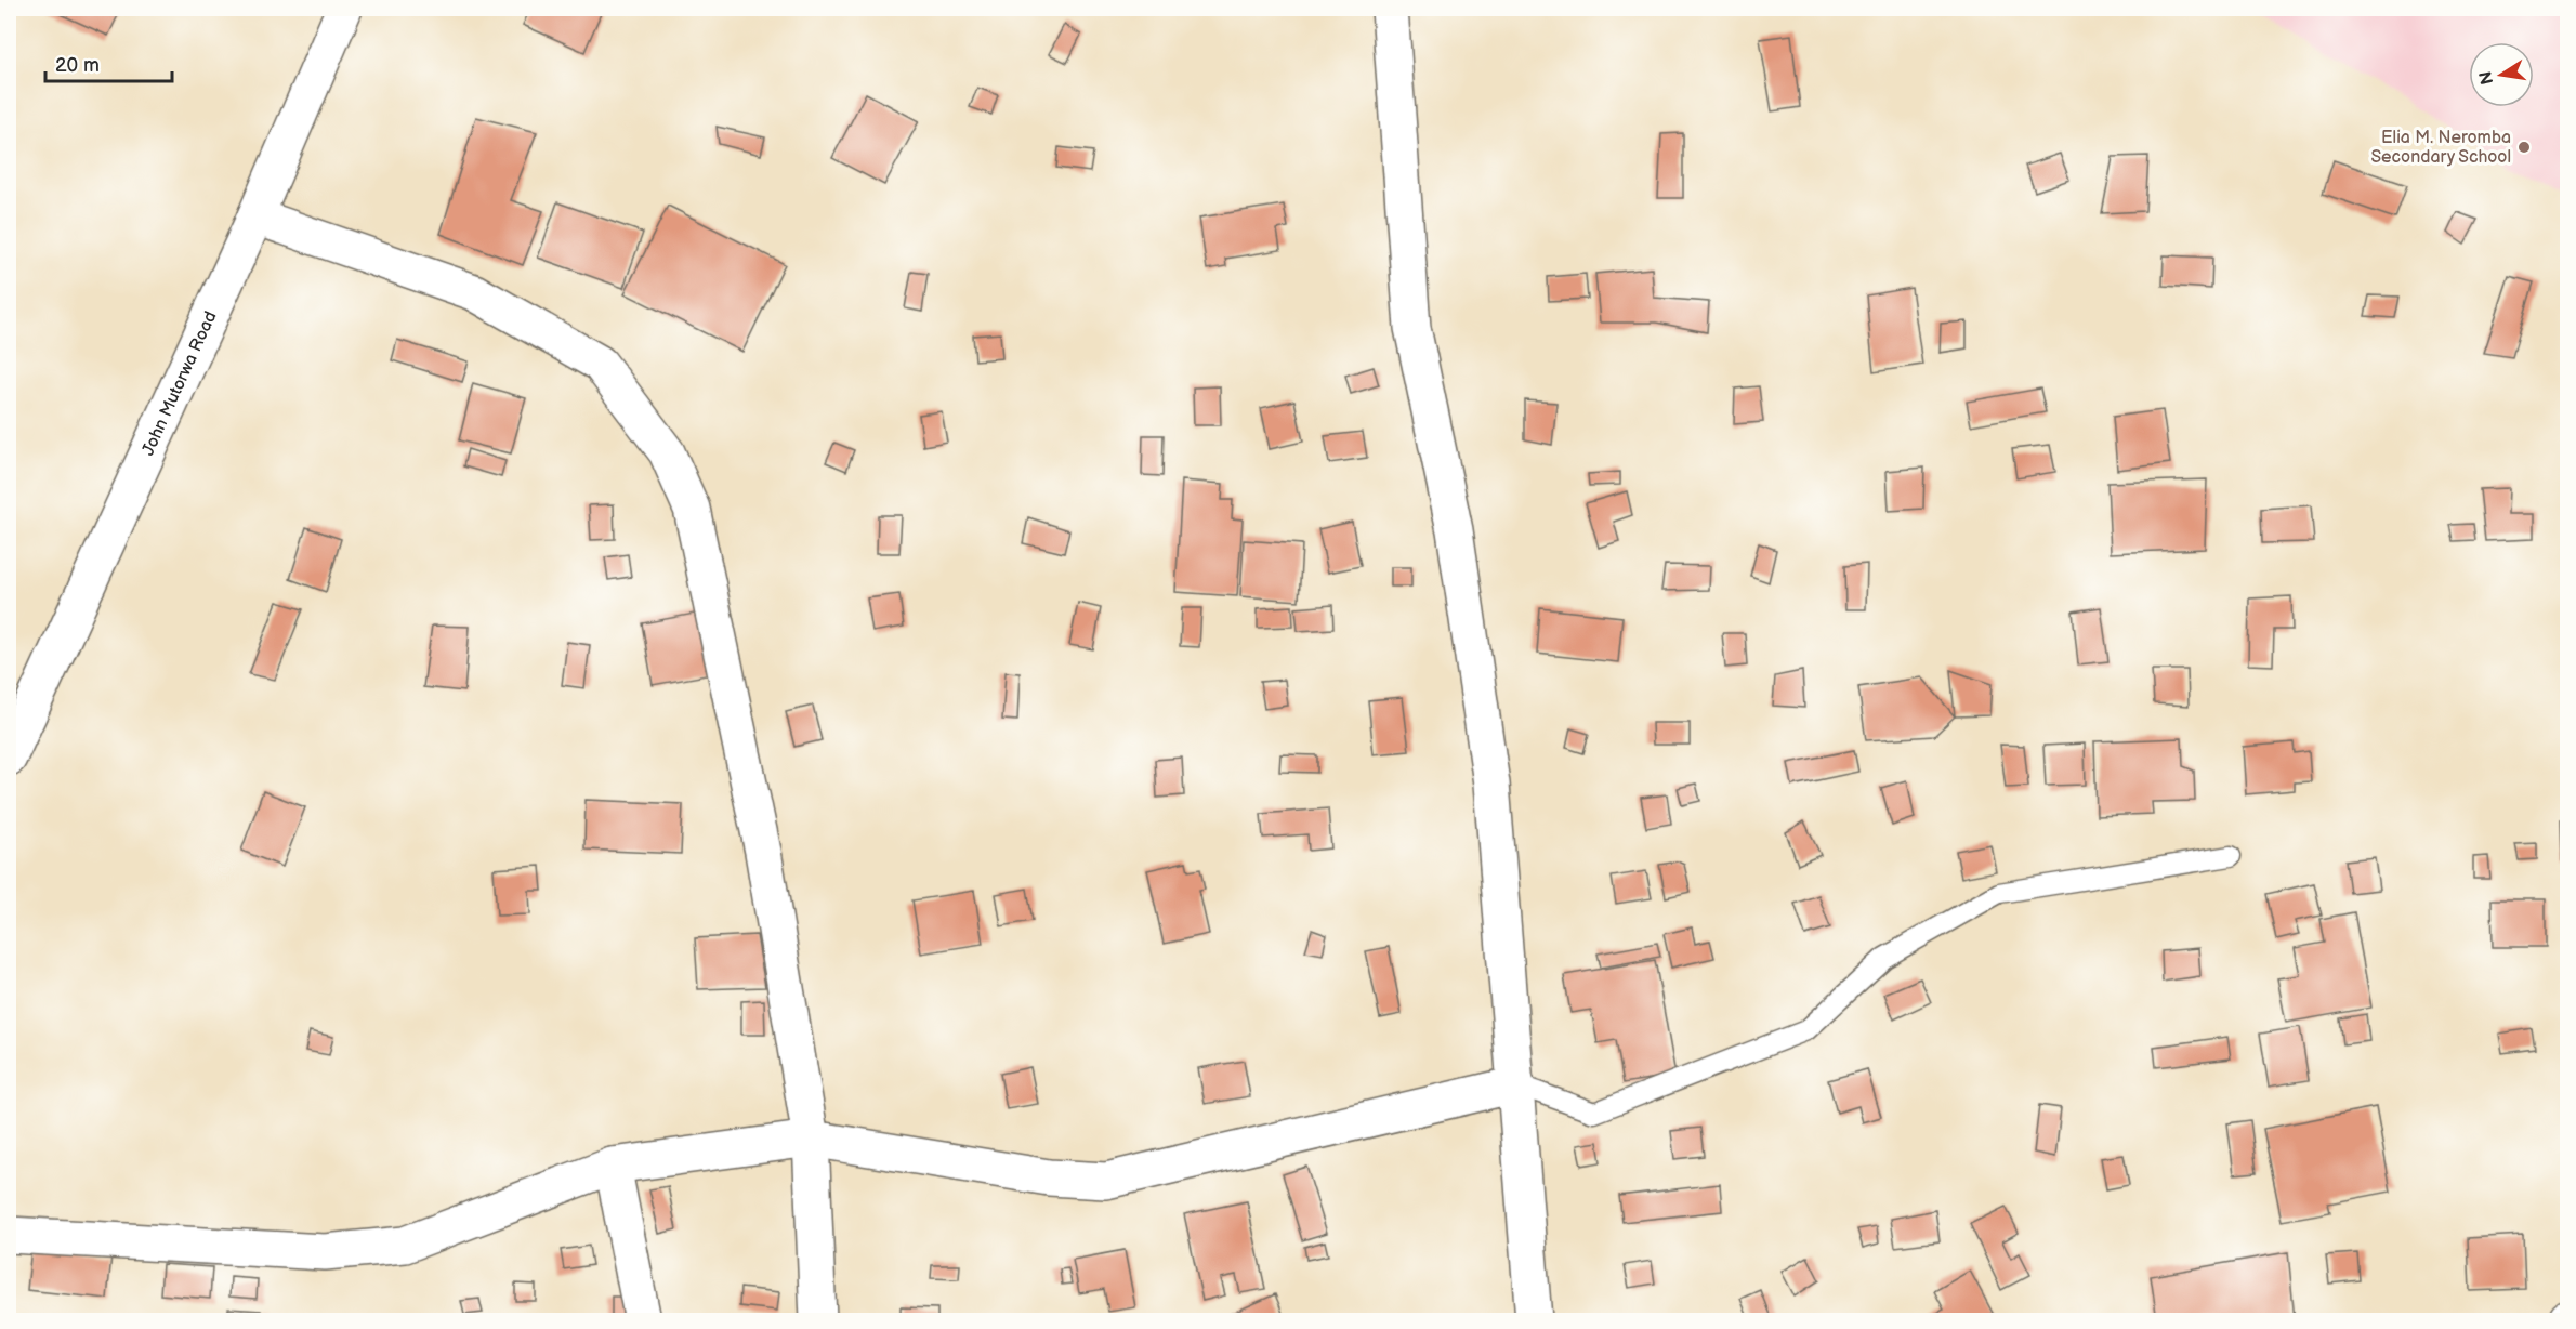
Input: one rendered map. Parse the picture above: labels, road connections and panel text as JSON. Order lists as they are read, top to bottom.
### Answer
{
  "streets": {
    "street": ["John Mutorwa Road"]
  },
  "places": ["Elia M. Neromba Secondary School"],
  "scale_bar": "20 m",
  "north": "left"
}
